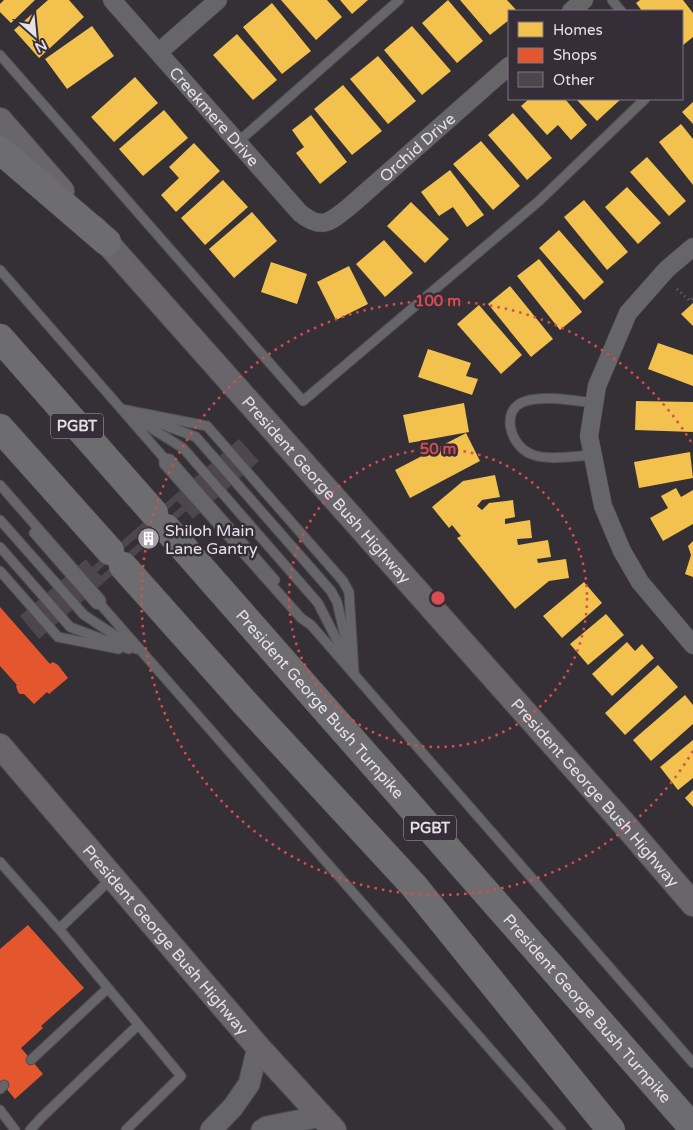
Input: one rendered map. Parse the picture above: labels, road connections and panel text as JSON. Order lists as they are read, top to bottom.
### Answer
{
  "streets": {
    "highway": ["PGBT", "President George Bush Turnpike"],
    "main road": ["President George Bush Highway"],
    "street": ["Creekmere Drive", "Orchid Drive"]
  },
  "crossings": [
    ["Creekmere Drive", "Orchid Drive"]
  ],
  "places": {
    "building": ["Shiloh Main Lane Gantry"]
  },
  "legend": ["Homes", "Shops", "Other"],
  "north": "bottom right",
  "rings": ["100 m", "50 m"]
}
